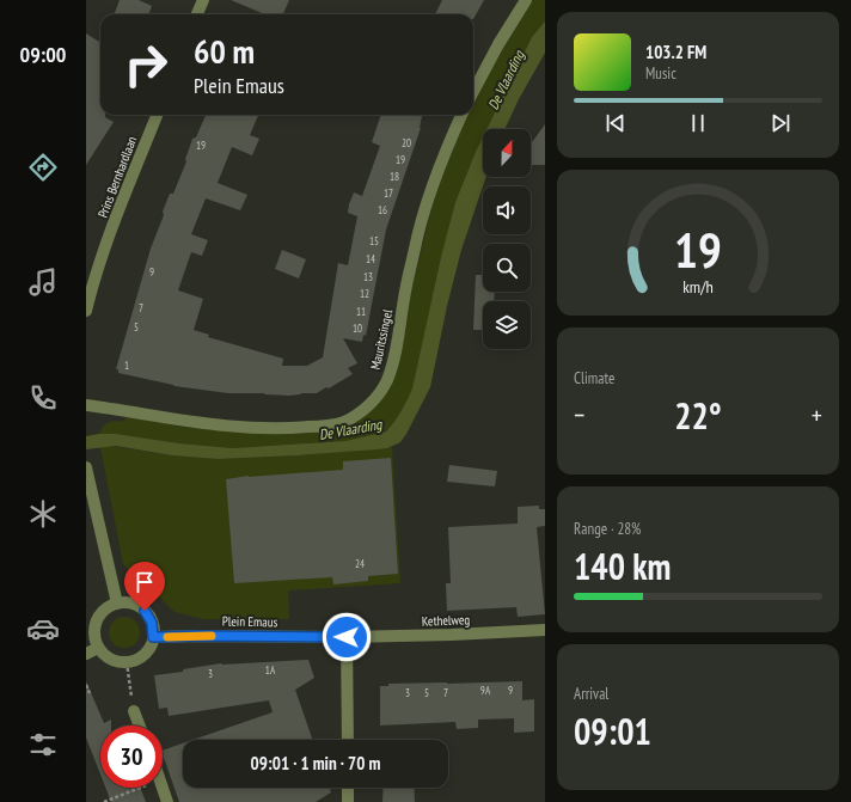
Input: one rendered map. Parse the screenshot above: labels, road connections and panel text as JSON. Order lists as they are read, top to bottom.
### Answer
{
  "streets": {
    "street": [
      "Prins Bernhardlaan",
      "Mauritssingel",
      "Kethelweg",
      "Plein Emaus"
    ]
  },
  "crossings": [
    ["Kethelweg", "Plein Emaus"]
  ],
  "water": ["De Vlaarding"],
  "house_numbers": [
    "20",
    "19",
    "19",
    "18",
    "17",
    "16",
    "15",
    "14",
    "9",
    "13",
    "12",
    "7",
    "11",
    "5",
    "10",
    "1",
    "24",
    "1A",
    "3",
    "9A",
    "9",
    "3",
    "5",
    "7"
  ],
  "north": "top",
  "page": {
    "tabs": "09:00",
    "turn": ["60 m", "Plein Emaus"],
    "song": ["103.2 FM", "Music"],
    "tile": [
      "Climate",
      ["Range · 28%", "140 km"],
      ["Arrival", "09:01"]
    ],
    "heat": ["−", "22°", "+"],
    "limit": "30",
    "trip": "09:01 · 1 min · 70 m",
    "gauge": ["19", "km/h"]
  }
}
